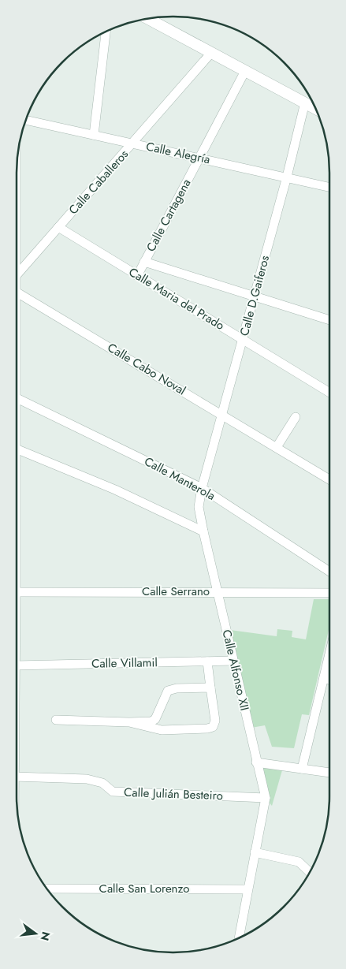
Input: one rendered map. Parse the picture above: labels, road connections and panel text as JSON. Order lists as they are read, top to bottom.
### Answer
{
  "streets": {
    "street": [
      "Calle Alegría",
      "Calle Caballeros",
      "Calle Cartagena",
      "Calle D.Gaiferos",
      "Calle Maria del Prado",
      "Calle Cabo Noval",
      "Calle Manterola",
      "Calle Serrano",
      "Calle Villamil",
      "Calle Alfonso XII",
      "Calle Julián Besteiro",
      "Calle San Lorenzo"
    ]
  },
  "crossings": [
    ["Calle Alegría", "Calle Caballeros"],
    ["Calle Alegría", "Calle Cartagena"],
    ["Calle Alegría", "Calle D.Gaiferos"],
    ["Calle Caballeros", "Calle Maria del Prado"],
    ["Calle Cartagena", "Calle Maria del Prado"],
    ["Calle D.Gaiferos", "Calle Maria del Prado"],
    ["Calle D.Gaiferos", "Calle Cabo Noval"],
    ["Calle D.Gaiferos", "Calle Manterola"],
    ["Calle D.Gaiferos", "Calle Alfonso XII"],
    ["Calle Manterola", "Calle Alfonso XII"],
    ["Calle Serrano", "Calle Alfonso XII"],
    ["Calle Villamil", "Calle Alfonso XII"],
    ["Calle Alfonso XII", "Calle Julián Besteiro"],
    ["Calle Alfonso XII", "Calle San Lorenzo"]
  ],
  "north": "right"
}
